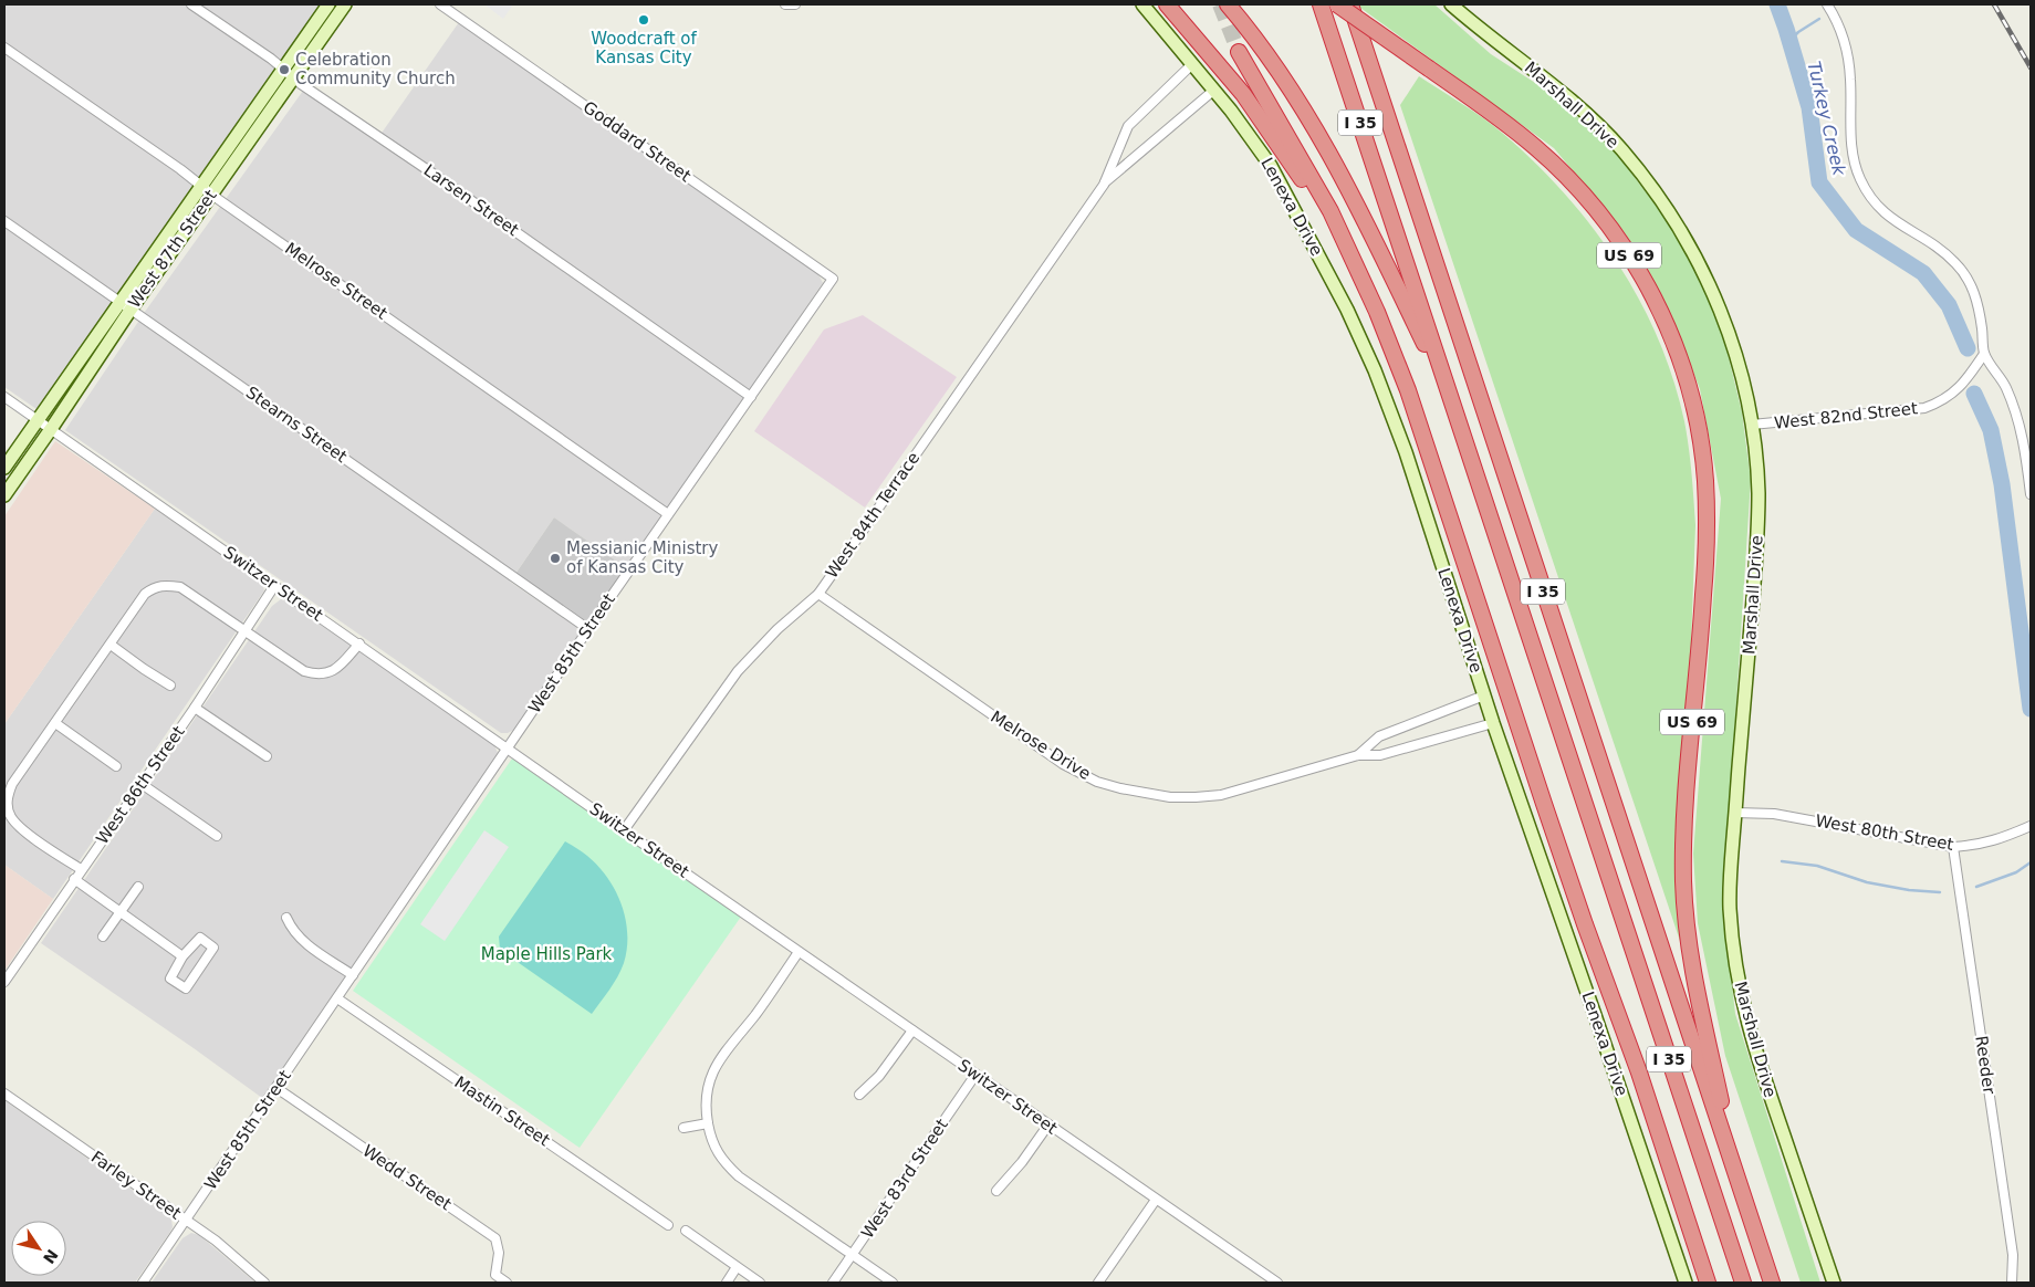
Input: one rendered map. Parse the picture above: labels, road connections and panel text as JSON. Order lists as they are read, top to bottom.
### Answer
{
  "streets": {
    "highway": ["I 35", "US 69"],
    "street": [
      "Marshall Drive",
      "Goddard Street",
      "Larsen Street",
      "Lenexa Drive",
      "West 87th Street",
      "Melrose Street",
      "West 82nd Street",
      "Stearns Street",
      "West 84th Terrace",
      "Switzer Street",
      "West 85th Street",
      "Melrose Drive",
      "West 86th Street",
      "West 80th Street",
      "Reeder",
      "Mastin Street",
      "Wedd Street",
      "West 83rd Street",
      "Farley Street"
    ]
  },
  "crossings": [
    ["Marshall Drive", "West 82nd Street"],
    ["Marshall Drive", "West 80th Street"],
    ["I 35", "US 69"],
    ["Goddard Street", "West 85th Street"],
    ["Larsen Street", "West 87th Street"],
    ["Larsen Street", "West 85th Street"],
    ["Lenexa Drive", "West 84th Terrace"],
    ["Lenexa Drive", "Melrose Drive"],
    ["West 87th Street", "Melrose Street"],
    ["West 87th Street", "Stearns Street"],
    ["West 87th Street", "Switzer Street"],
    ["Melrose Street", "West 85th Street"],
    ["Stearns Street", "West 85th Street"],
    ["West 84th Terrace", "Switzer Street"],
    ["West 84th Terrace", "Melrose Drive"],
    ["Switzer Street", "West 85th Street"],
    ["Switzer Street", "West 86th Street"],
    ["Switzer Street", "West 83rd Street"],
    ["West 85th Street", "Mastin Street"],
    ["West 85th Street", "Wedd Street"],
    ["West 85th Street", "Farley Street"],
    ["West 80th Street", "Reeder"]
  ],
  "water": ["Turkey Creek"],
  "parks": ["Maple Hills Park"],
  "places": ["Woodcraft of Kansas City", "Celebration Community Church", "Messianic Ministry of Kansas City"],
  "north": "bottom right"
}
